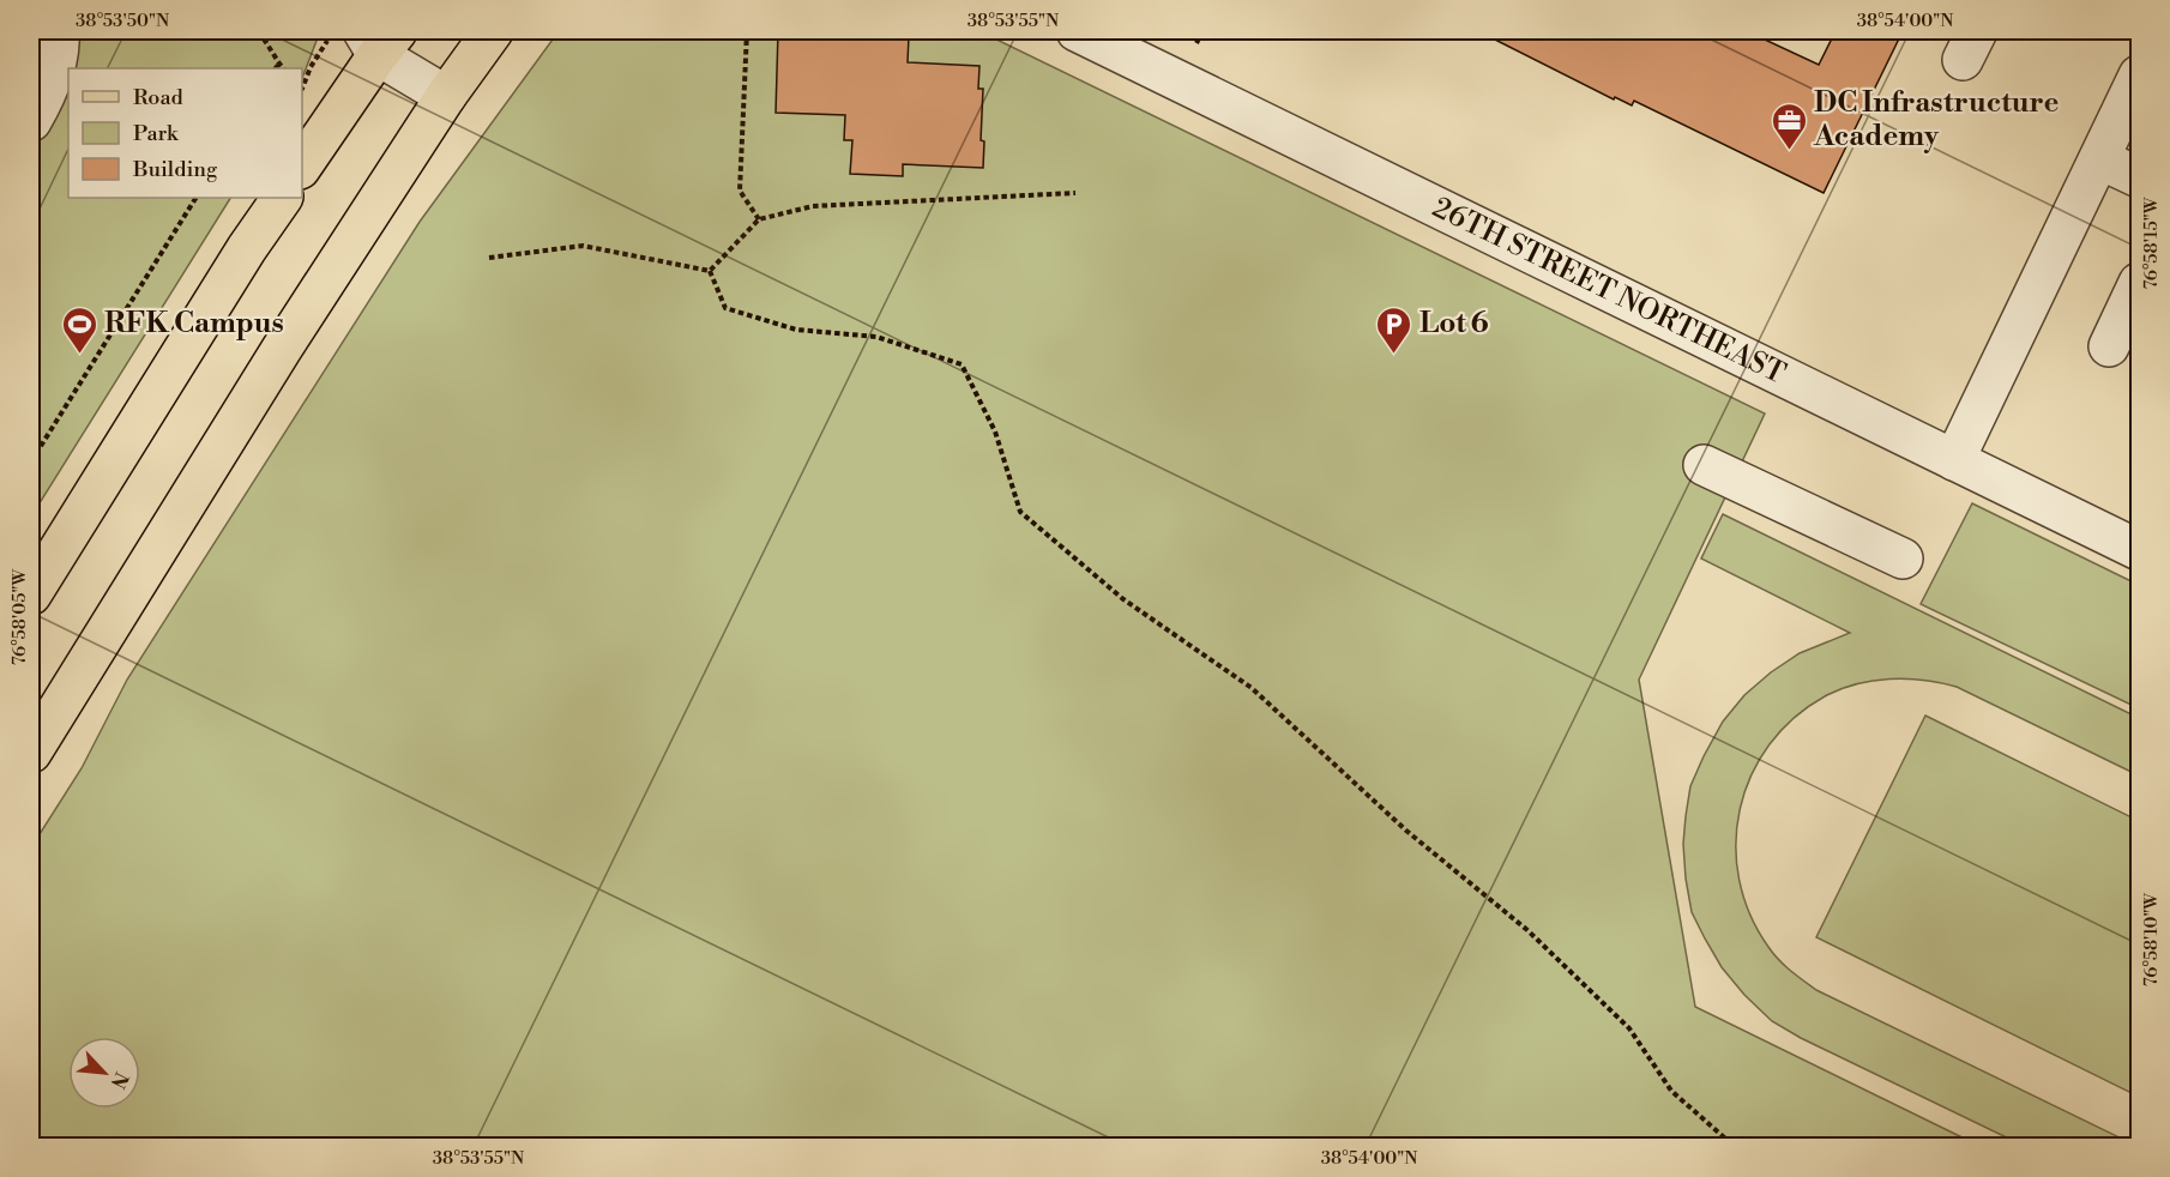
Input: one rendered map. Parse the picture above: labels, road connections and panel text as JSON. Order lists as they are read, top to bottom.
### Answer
{
  "streets": {
    "street": ["26TH STREET NORTHEAST"]
  },
  "places": {
    "office": ["DC Infrastructure Academy"],
    "sports": ["RFK Campus"],
    "parking": ["Lot 6"]
  },
  "legend": ["Road", "Park", "Building"],
  "north": "bottom right",
  "coordinates": [
    "38°53'50\"N",
    "38°53'55\"N",
    "38°54'00\"N",
    "76°58'15\"W",
    "76°58'05\"W",
    "76°58'10\"W"
  ]
}
